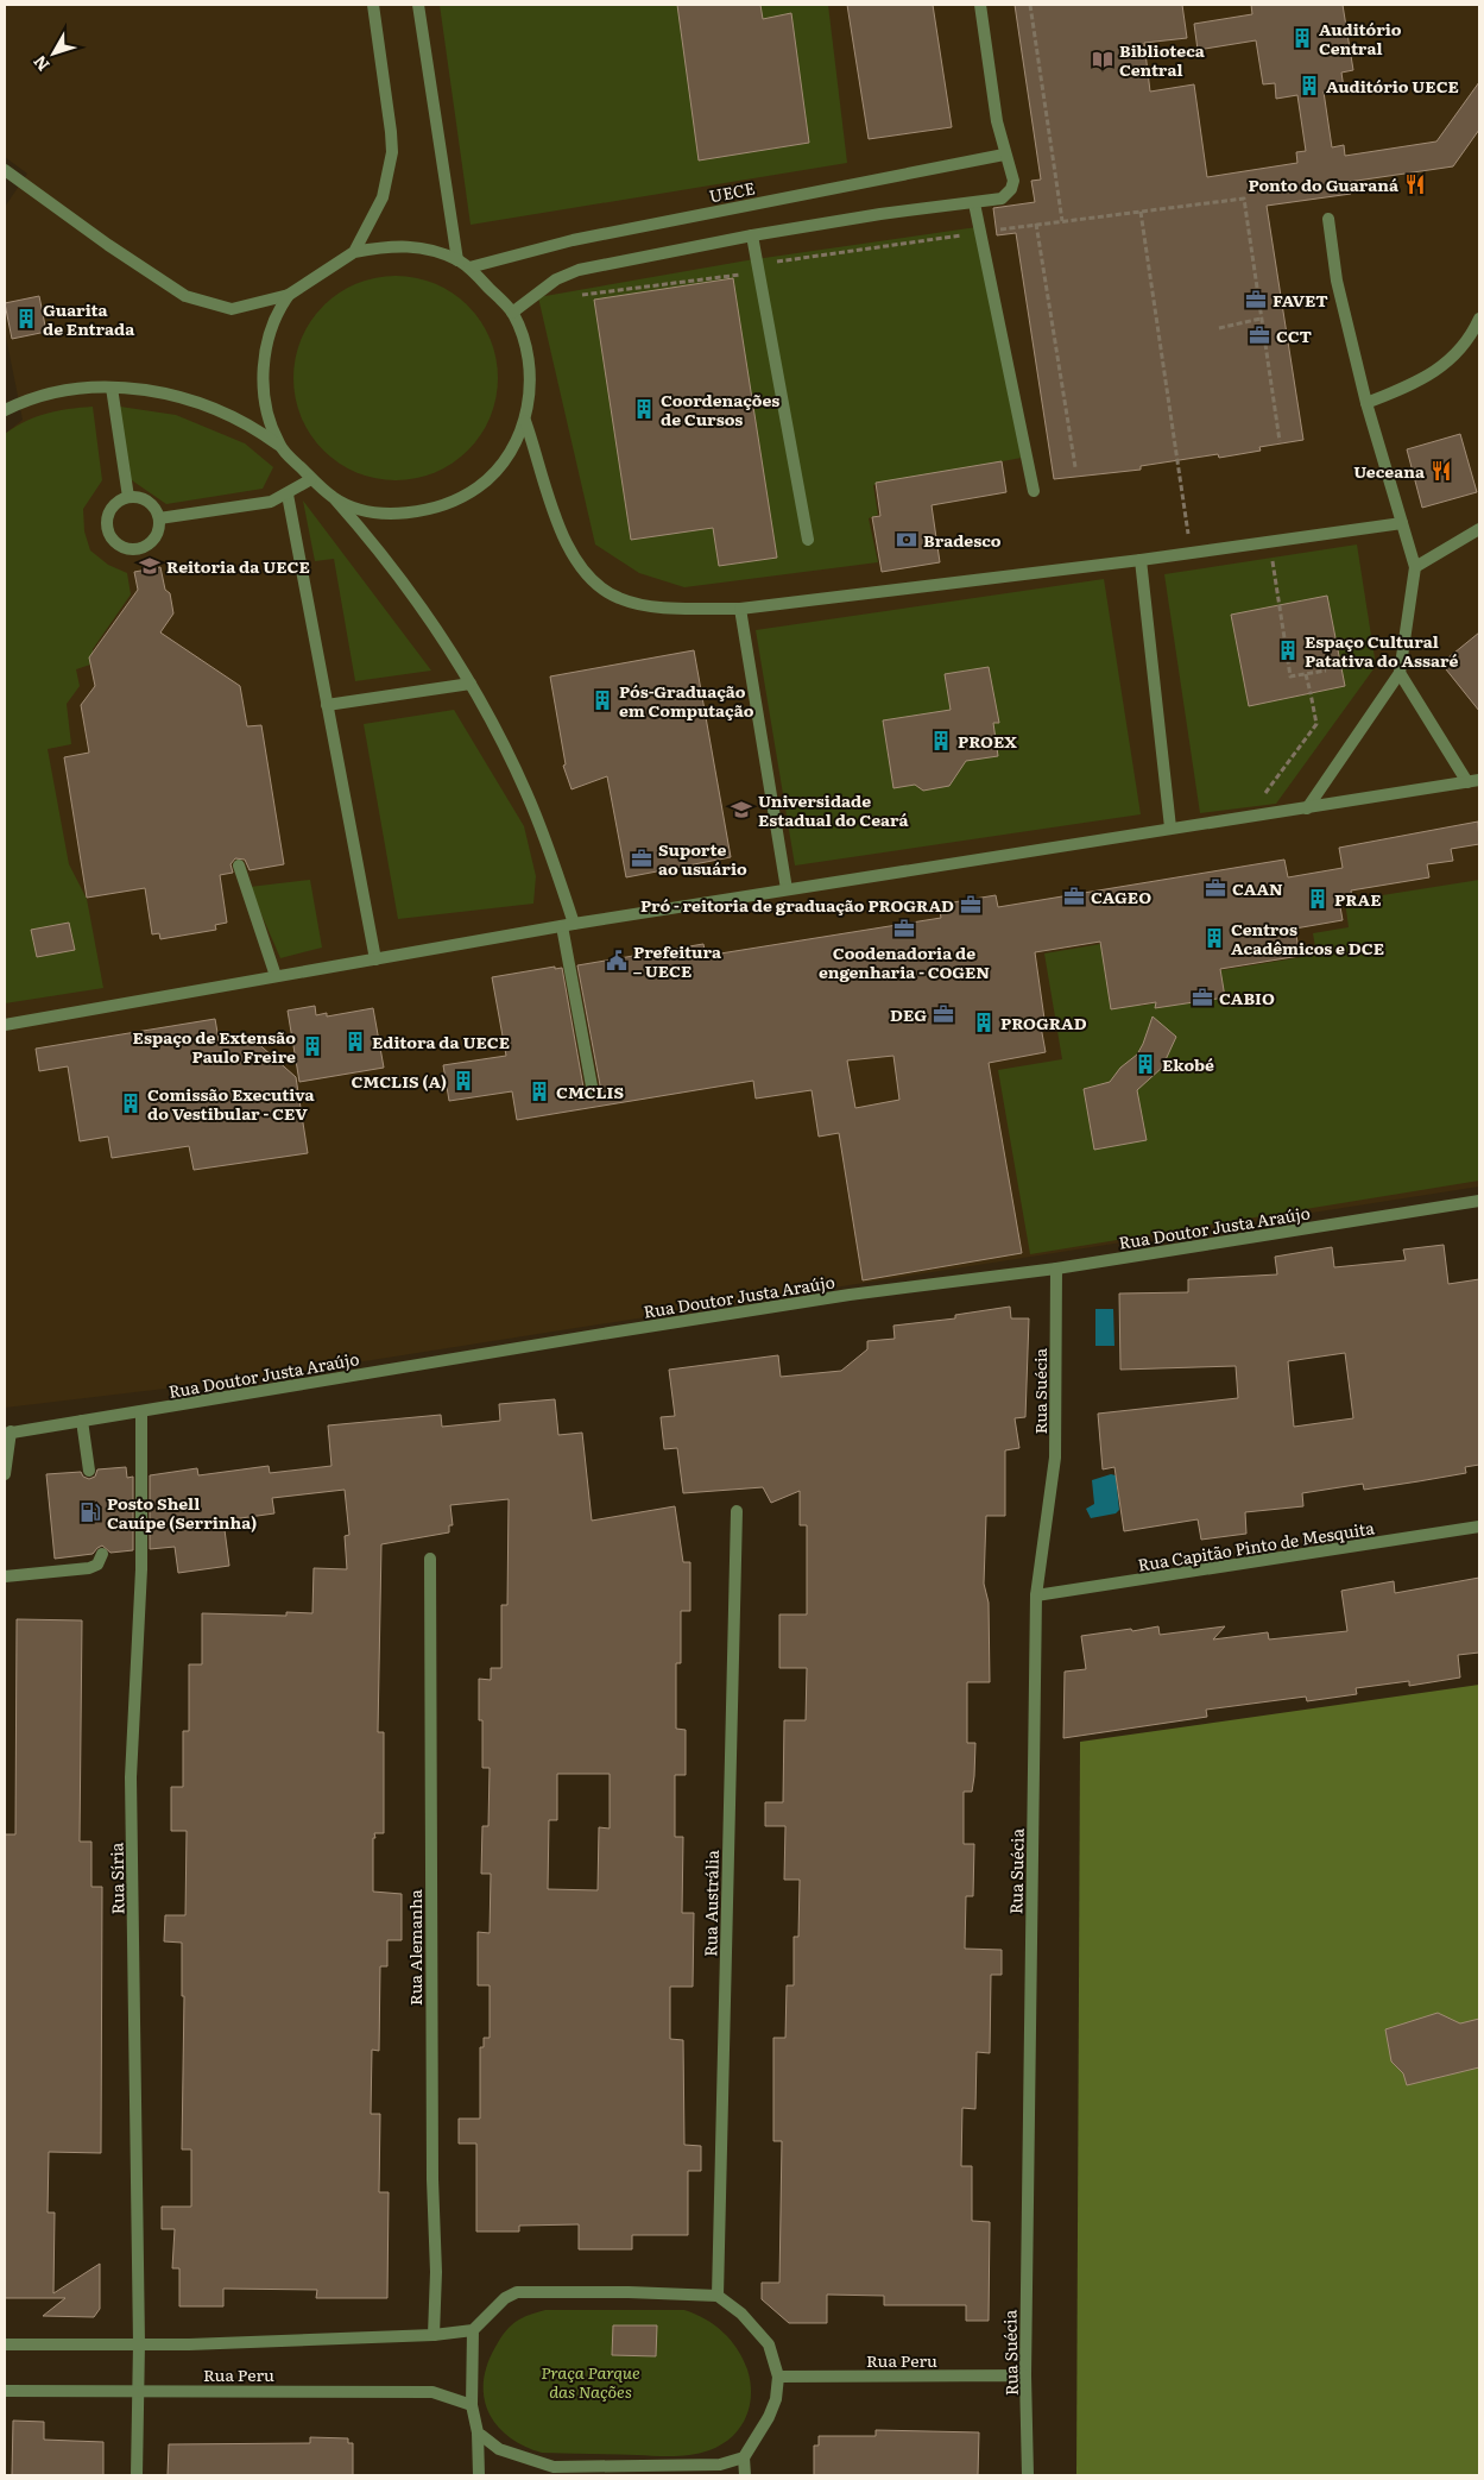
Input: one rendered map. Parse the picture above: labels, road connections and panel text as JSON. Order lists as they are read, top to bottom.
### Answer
{
  "streets": {
    "street": [
      "UECE",
      "Rua Doutor Justa Araújo",
      "Rua Suécia",
      "Rua Capitão Pinto de Mesquita",
      "Rua Síria",
      "Rua Austrália",
      "Rua Alemanha",
      "Rua Peru"
    ]
  },
  "crossings": [
    ["Rua Doutor Justa Araújo", "Rua Suécia"],
    ["Rua Doutor Justa Araújo", "Rua Síria"],
    ["Rua Suécia", "Rua Capitão Pinto de Mesquita"],
    ["Rua Suécia", "Rua Peru"],
    ["Rua Síria", "Rua Peru"],
    ["Rua Alemanha", "Rua Peru"]
  ],
  "parks": ["Praça Parque das Nações"],
  "places": {
    "building": [
      "Auditório Central",
      "Auditório UECE",
      "Guarita de Entrada",
      "Coordenações de Cursos",
      "Espaço Cultural Patativa do Assaré",
      "Pós-Graduação em Computação",
      "PROEX",
      "PRAE",
      "Centros Acadêmicos e DCE",
      "PROGRAD",
      "Editora da UECE",
      "Espaço de Extensão Paulo Freire",
      "Ekobé",
      "CMCLIS (A)",
      "CMCLIS",
      "Comissão Executiva do Vestibular - CEV"
    ],
    "library": ["Biblioteca Central"],
    "restaurant": ["Ponto do Guaraná", "Ueceana"],
    "office": [
      "FAVET",
      "CCT",
      "Suporte ao usuário",
      "CAAN",
      "CAGEO",
      "Pró - reitoria de graduação PROGRAD",
      "Coodenadoria de engenharia - COGEN",
      "CABIO",
      "DEG"
    ],
    "bank": ["Bradesco"],
    "school or university": ["Reitoria da UECE", "Universidade Estadual do Ceará"],
    "public building": ["Prefeitura – UECE"],
    "fuel station": ["Posto Shell Cauípe (Serrinha)"]
  },
  "north": "bottom left"
}
